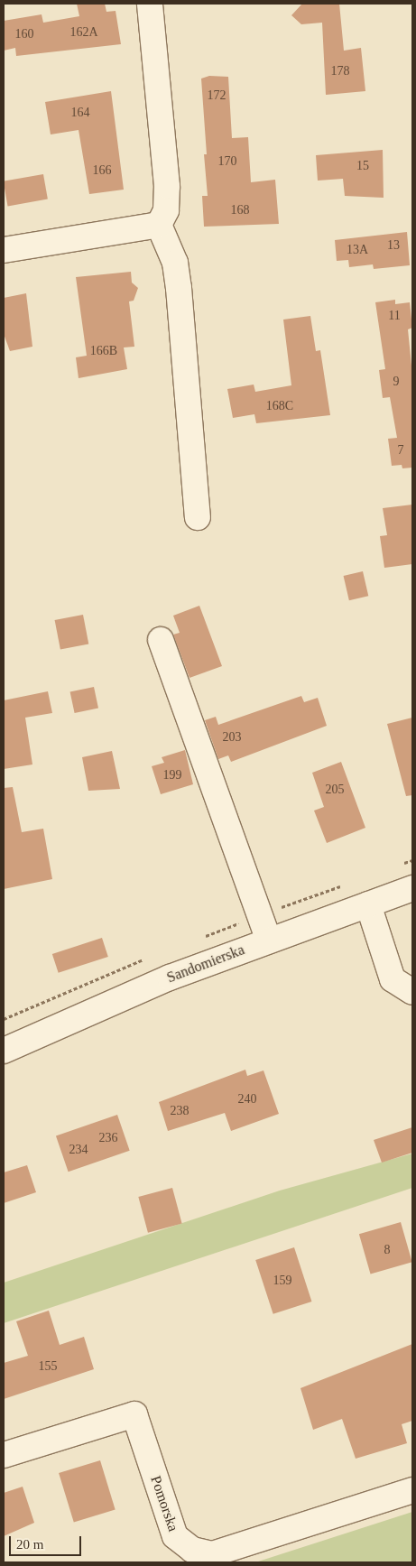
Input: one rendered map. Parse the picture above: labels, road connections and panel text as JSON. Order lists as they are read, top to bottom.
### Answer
{
  "streets": {
    "street": ["Sandomierska", "Pomorska"]
  },
  "house_numbers": [
    "162A",
    "160",
    "178",
    "172",
    "164",
    "170",
    "15",
    "166",
    "168",
    "13",
    "13A",
    "11",
    "166B",
    "9",
    "168C",
    "7",
    "203",
    "199",
    "205",
    "240",
    "238",
    "236",
    "234",
    "8",
    "159",
    "155"
  ],
  "scale_bar": "20 m"
}
